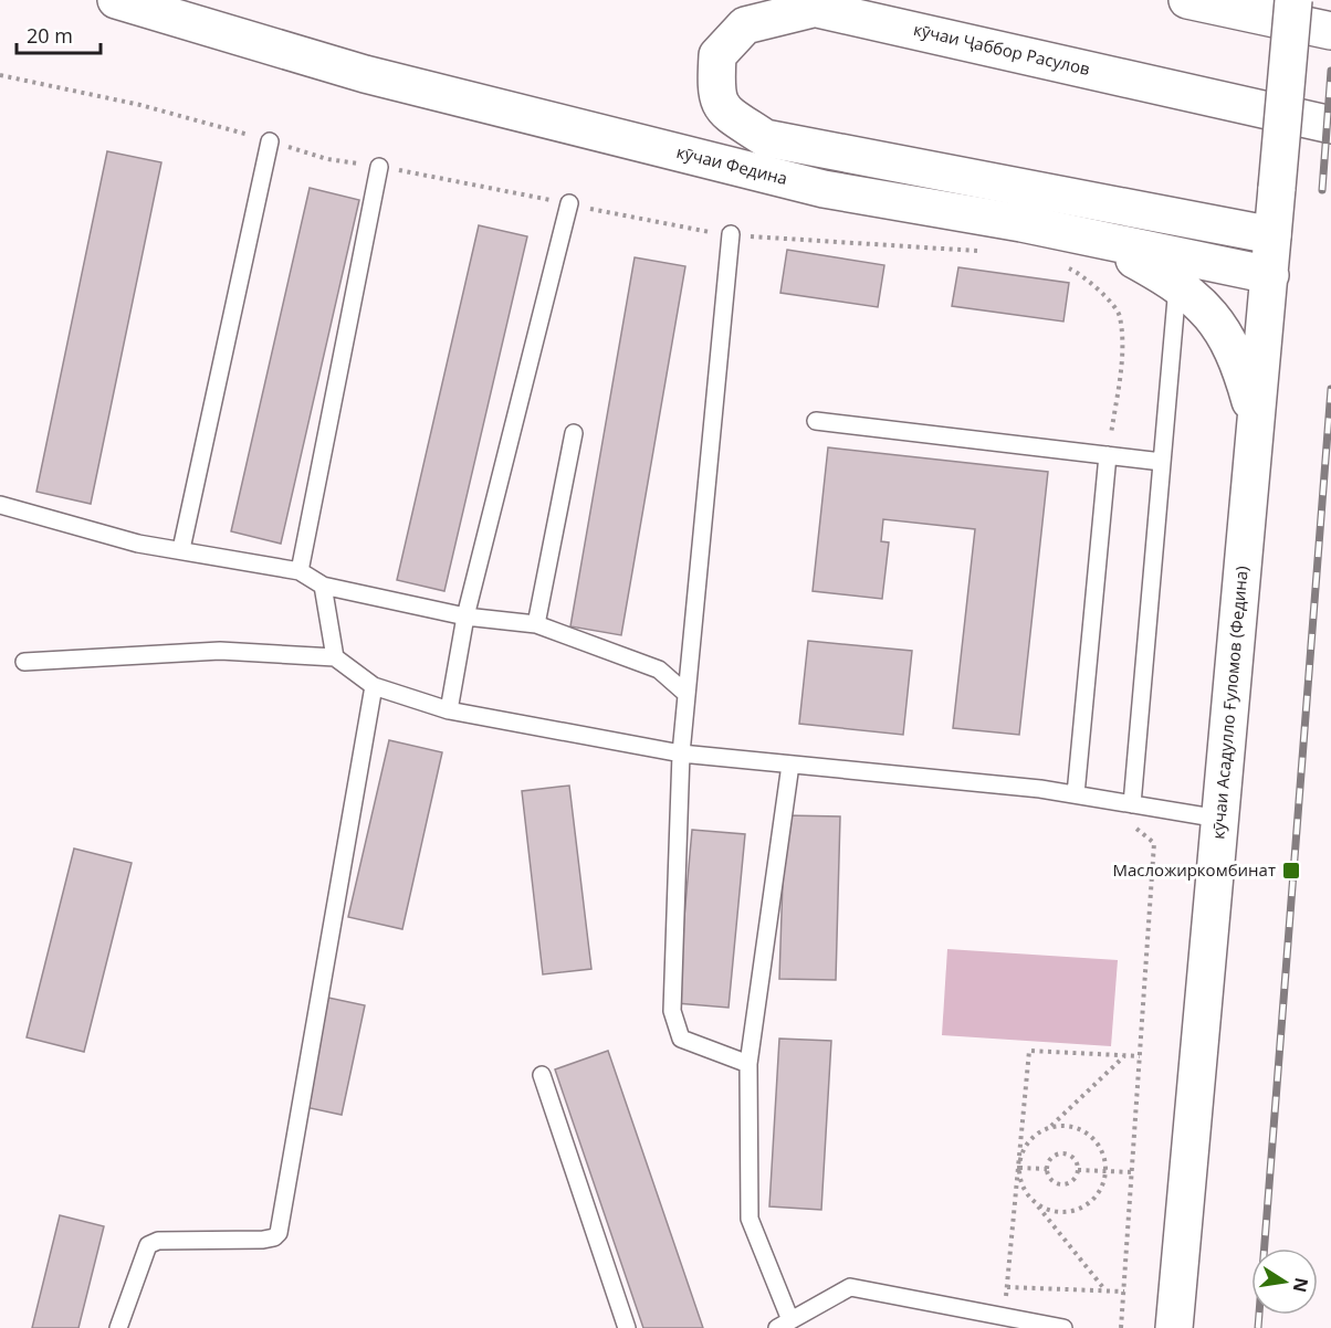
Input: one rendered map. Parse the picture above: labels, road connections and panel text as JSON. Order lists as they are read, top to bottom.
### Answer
{
  "streets": {
    "street": ["кӯчаи Ҷаббор Расулов", "кӯчаи Федина", "кӯчаи Асадулло Ғуломов (Федина)"]
  },
  "crossings": [
    ["кӯчаи Федина", "кӯчаи Асадулло Ғуломов (Федина)"]
  ],
  "places": {
    "transit": ["Масложиркомбинат"]
  },
  "scale_bar": "20 m",
  "north": "right"
}
